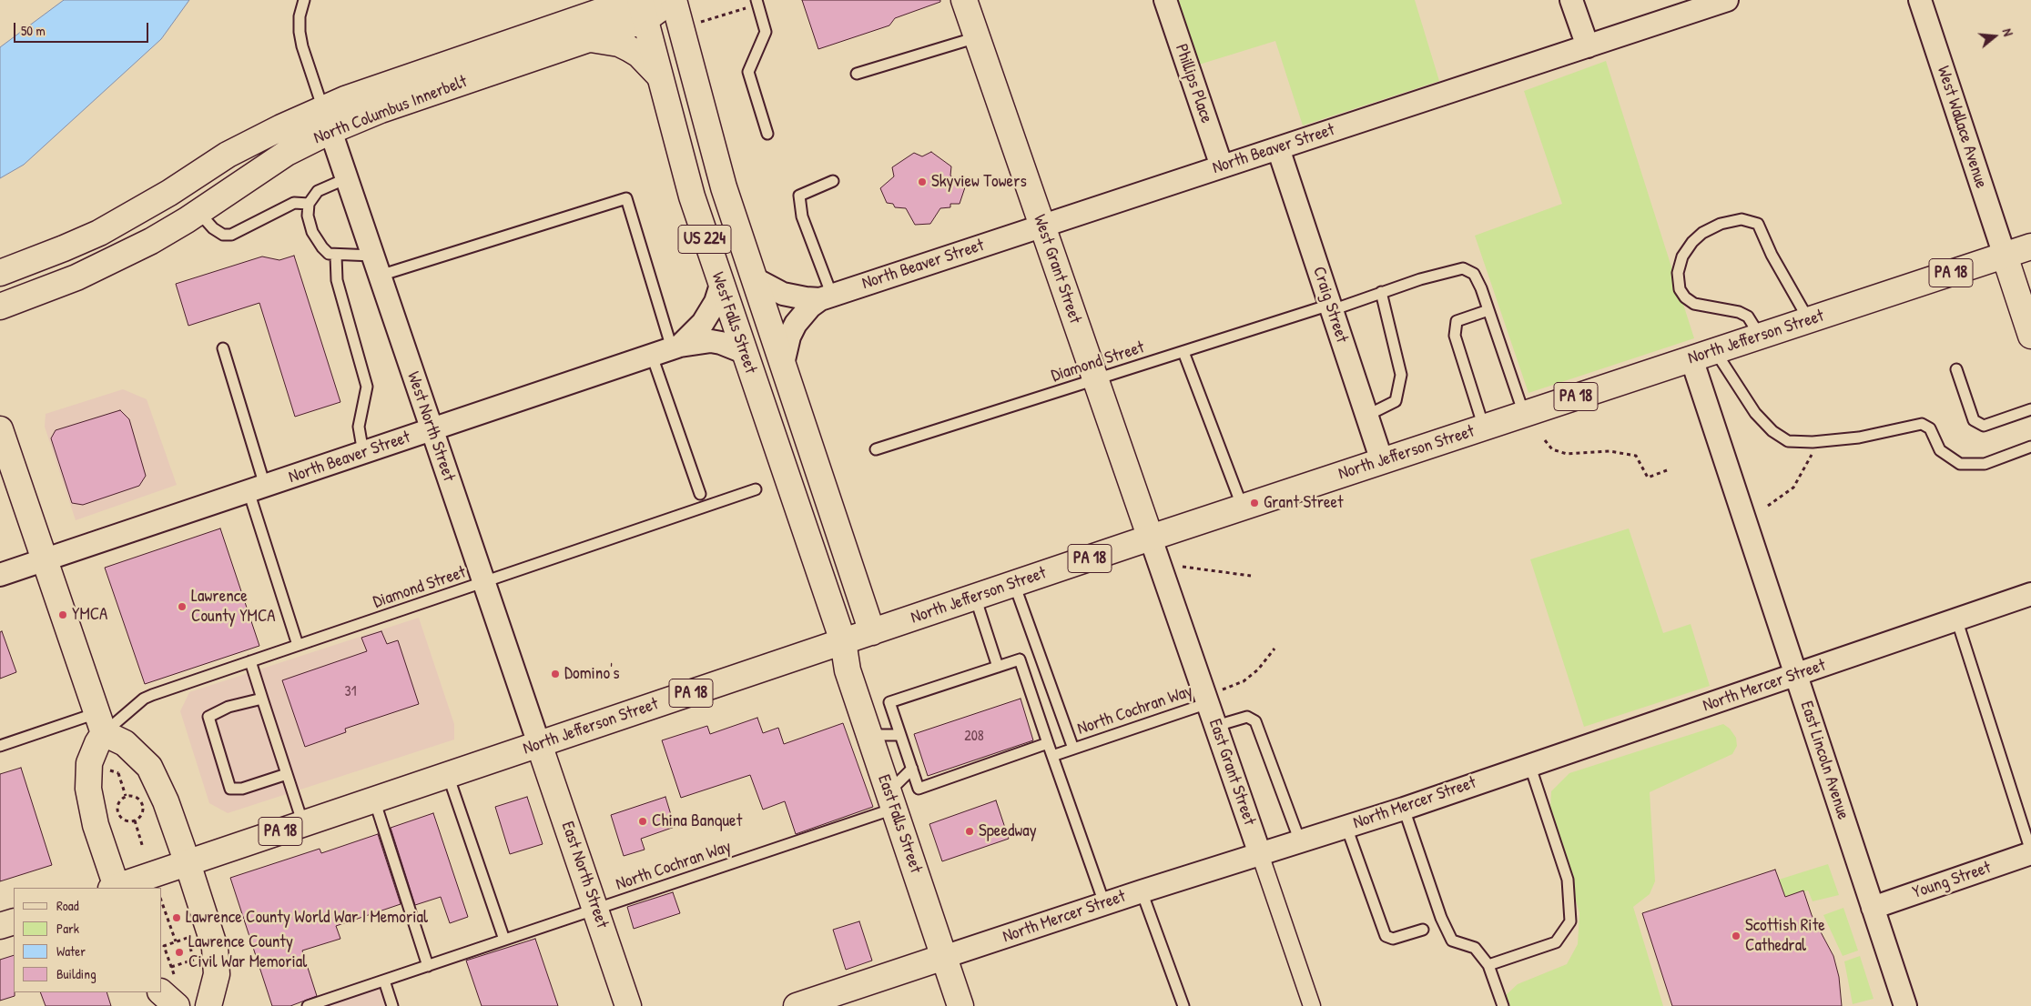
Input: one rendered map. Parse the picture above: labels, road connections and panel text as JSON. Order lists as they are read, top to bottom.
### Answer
{
  "streets": {
    "main road": [
      "North Columbus Innerbelt",
      "US 224",
      "West Grant Street",
      "PA 18",
      "West Falls Street",
      "North Jefferson Street",
      "North Mercer Street",
      "East Falls Street",
      "East North Street"
    ],
    "street": [
      "Phillips Place",
      "West Wallace Avenue",
      "North Beaver Street",
      "Craig Street",
      "West North Street",
      "East Lincoln Avenue",
      "East Grant Street",
      "Young Street"
    ],
    "lane": ["Diamond Street", "North Cochran Way"]
  },
  "crossings": [
    ["Phillips Place", "North Beaver Street"],
    ["North Columbus Innerbelt", "West Falls Street"],
    ["North Columbus Innerbelt", "West North Street"],
    ["West Wallace Avenue", "North Jefferson Street"],
    ["North Beaver Street", "West Grant Street"],
    ["North Beaver Street", "Craig Street"],
    ["North Beaver Street", "West Falls Street"],
    ["North Beaver Street", "West North Street"],
    ["West Grant Street", "North Jefferson Street"],
    ["West Grant Street", "Diamond Street"],
    ["West Grant Street", "East Grant Street"],
    ["PA 18", "North Jefferson Street"],
    ["Craig Street", "North Jefferson Street"],
    ["Craig Street", "Diamond Street"],
    ["West Falls Street", "North Jefferson Street"],
    ["West Falls Street", "East Falls Street"],
    ["North Jefferson Street", "Diamond Street"],
    ["North Jefferson Street", "West North Street"],
    ["North Jefferson Street", "East Lincoln Avenue"],
    ["North Jefferson Street", "East Grant Street"],
    ["North Jefferson Street", "East Falls Street"],
    ["North Jefferson Street", "East North Street"],
    ["Diamond Street", "West North Street"],
    ["West North Street", "East North Street"],
    ["North Mercer Street", "East Lincoln Avenue"],
    ["North Mercer Street", "East Grant Street"],
    ["North Mercer Street", "East Falls Street"],
    ["North Cochran Way", "East Grant Street"],
    ["North Cochran Way", "East Falls Street"],
    ["North Cochran Way", "East North Street"],
    ["East Lincoln Avenue", "Young Street"]
  ],
  "places": [
    "Skyview Towers",
    "Grant Street",
    "Lawrence County YMCA",
    "YMCA",
    "Domino's",
    "China Banquet",
    "Speedway",
    "Lawrence County World War I Memorial",
    "Scottish Rite Cathedral",
    "Lawrence County Civil War Memorial"
  ],
  "house_numbers": ["31", "208"],
  "legend": [
    "Road",
    "Park",
    "Water",
    "Building"
  ],
  "scale_bar": "50 m",
  "north": "right"
}
